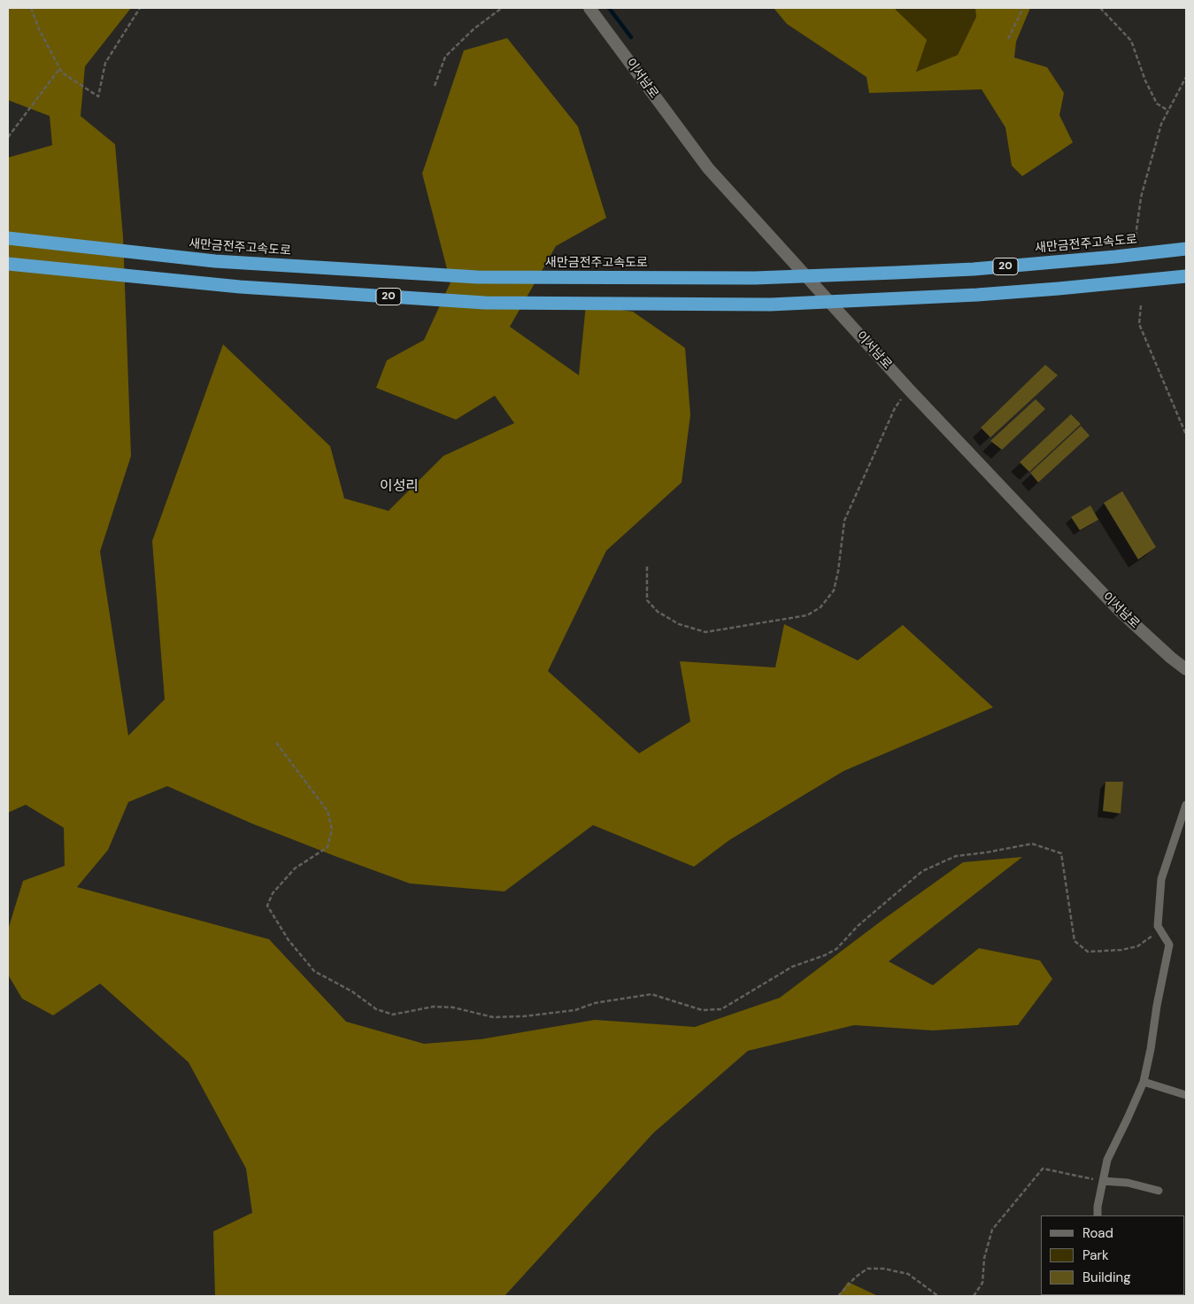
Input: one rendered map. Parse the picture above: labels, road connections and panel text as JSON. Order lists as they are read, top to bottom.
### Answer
{
  "streets": {
    "highway": ["새만금전주고속도로", "20"],
    "main road": ["이서남로"]
  },
  "districts": ["이성리"],
  "legend": ["Road", "Park", "Building"]
}
